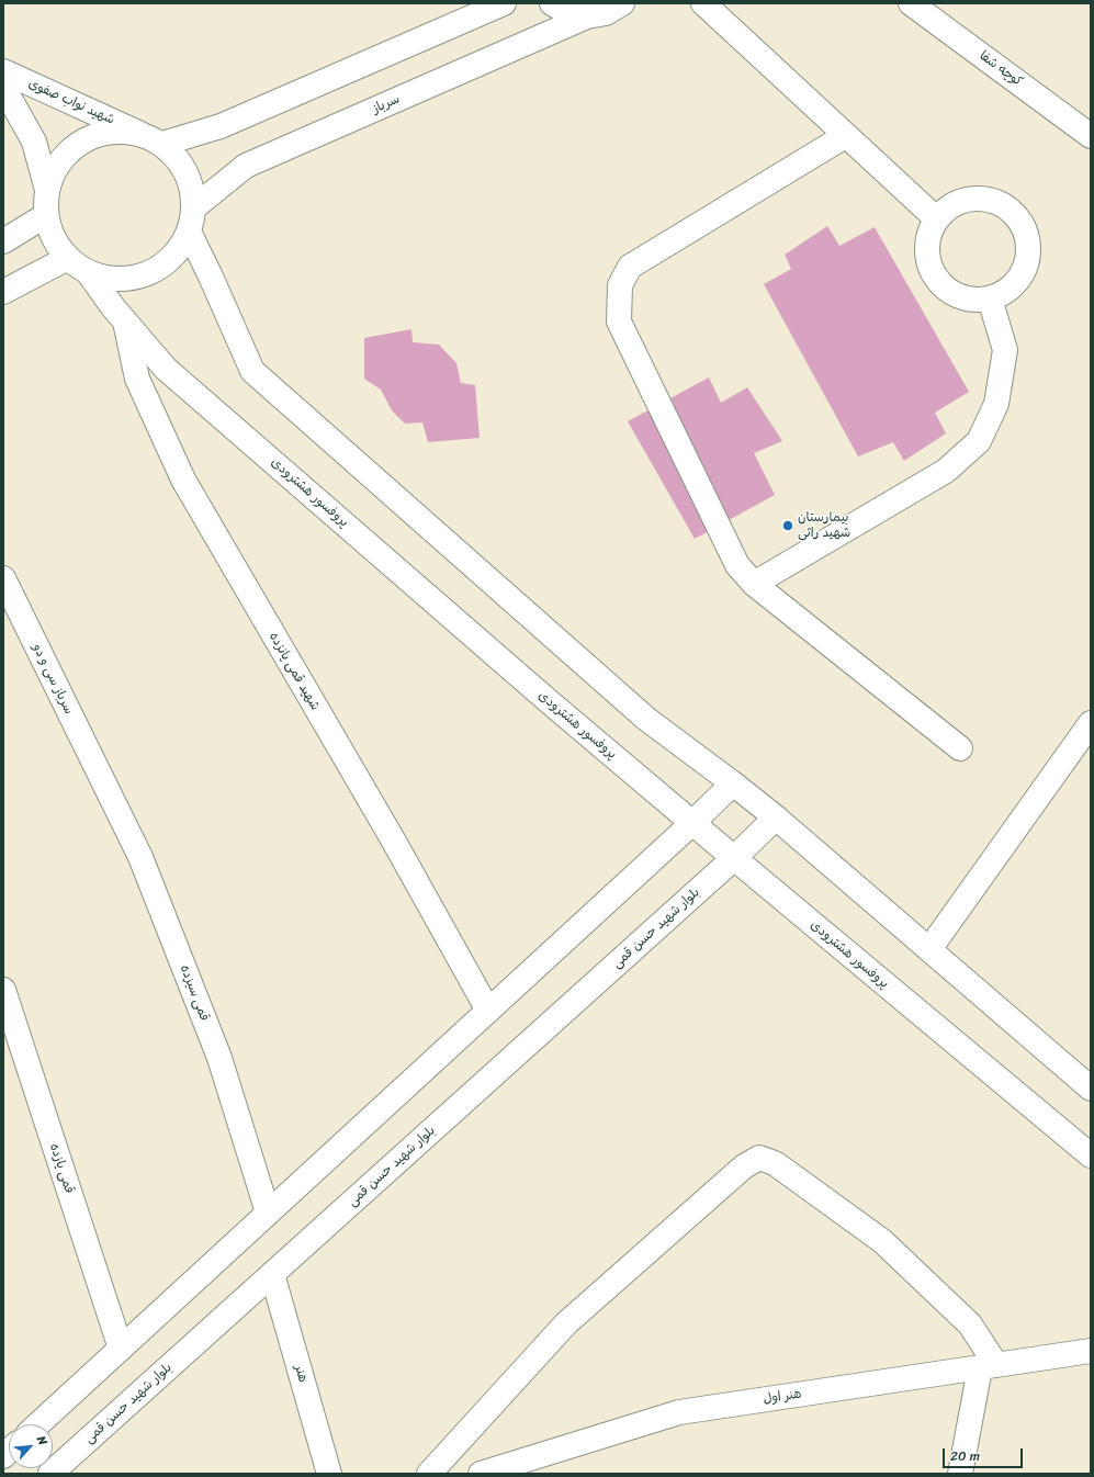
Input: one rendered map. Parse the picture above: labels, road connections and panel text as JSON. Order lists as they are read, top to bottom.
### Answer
{
  "streets": {
    "street": [
      "کوچه شفا",
      "شهید نواب صفوی",
      "سرباز",
      "پروفسور هشترودی",
      "شهید قمی پانزده",
      "سرباز سی و دو",
      "بلوار شهید حسن قمی",
      "قمی سیزده",
      "قمی یازده",
      "هنر",
      "هنر اول"
    ]
  },
  "crossings": [
    ["شهید نواب صفوی", "سرباز"],
    ["شهید نواب صفوی", "پروفسور هشترودی"],
    ["سرباز", "پروفسور هشترودی"],
    ["پروفسور هشترودی", "شهید قمی پانزده"],
    ["پروفسور هشترودی", "بلوار شهید حسن قمی"],
    ["سرباز سی و دو", "قمی سیزده"],
    ["بلوار شهید حسن قمی", "هنر"]
  ],
  "places": ["بیمارستان شهید راثی"],
  "scale_bar": "20 m",
  "north": "top right"
}
